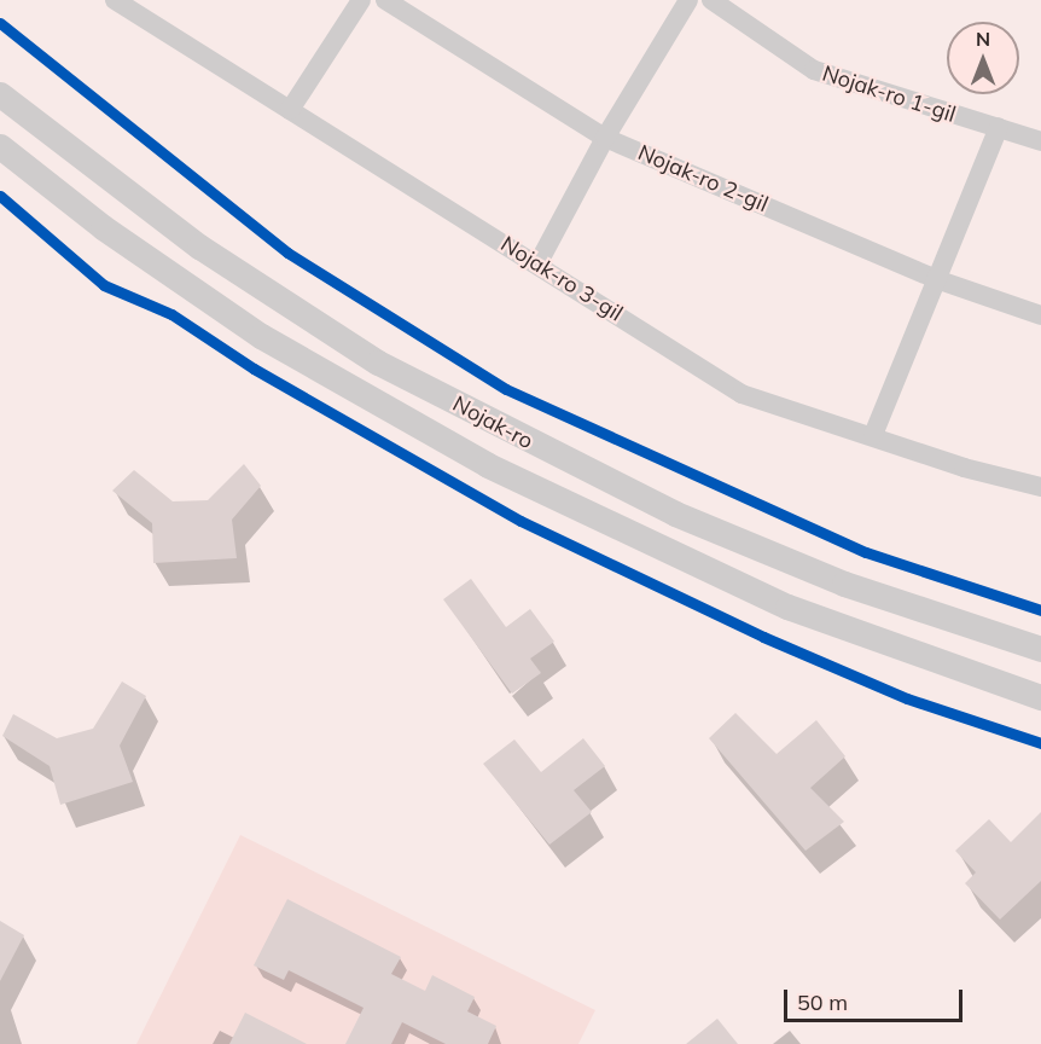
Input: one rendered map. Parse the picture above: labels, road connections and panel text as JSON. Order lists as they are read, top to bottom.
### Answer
{
  "streets": {
    "street": [
      "Nojak-ro 1-gil",
      "Nojak-ro 2-gil",
      "Nojak-ro 3-gil",
      "Nojak-ro"
    ]
  },
  "scale_bar": "50 m",
  "north": "top"
}
